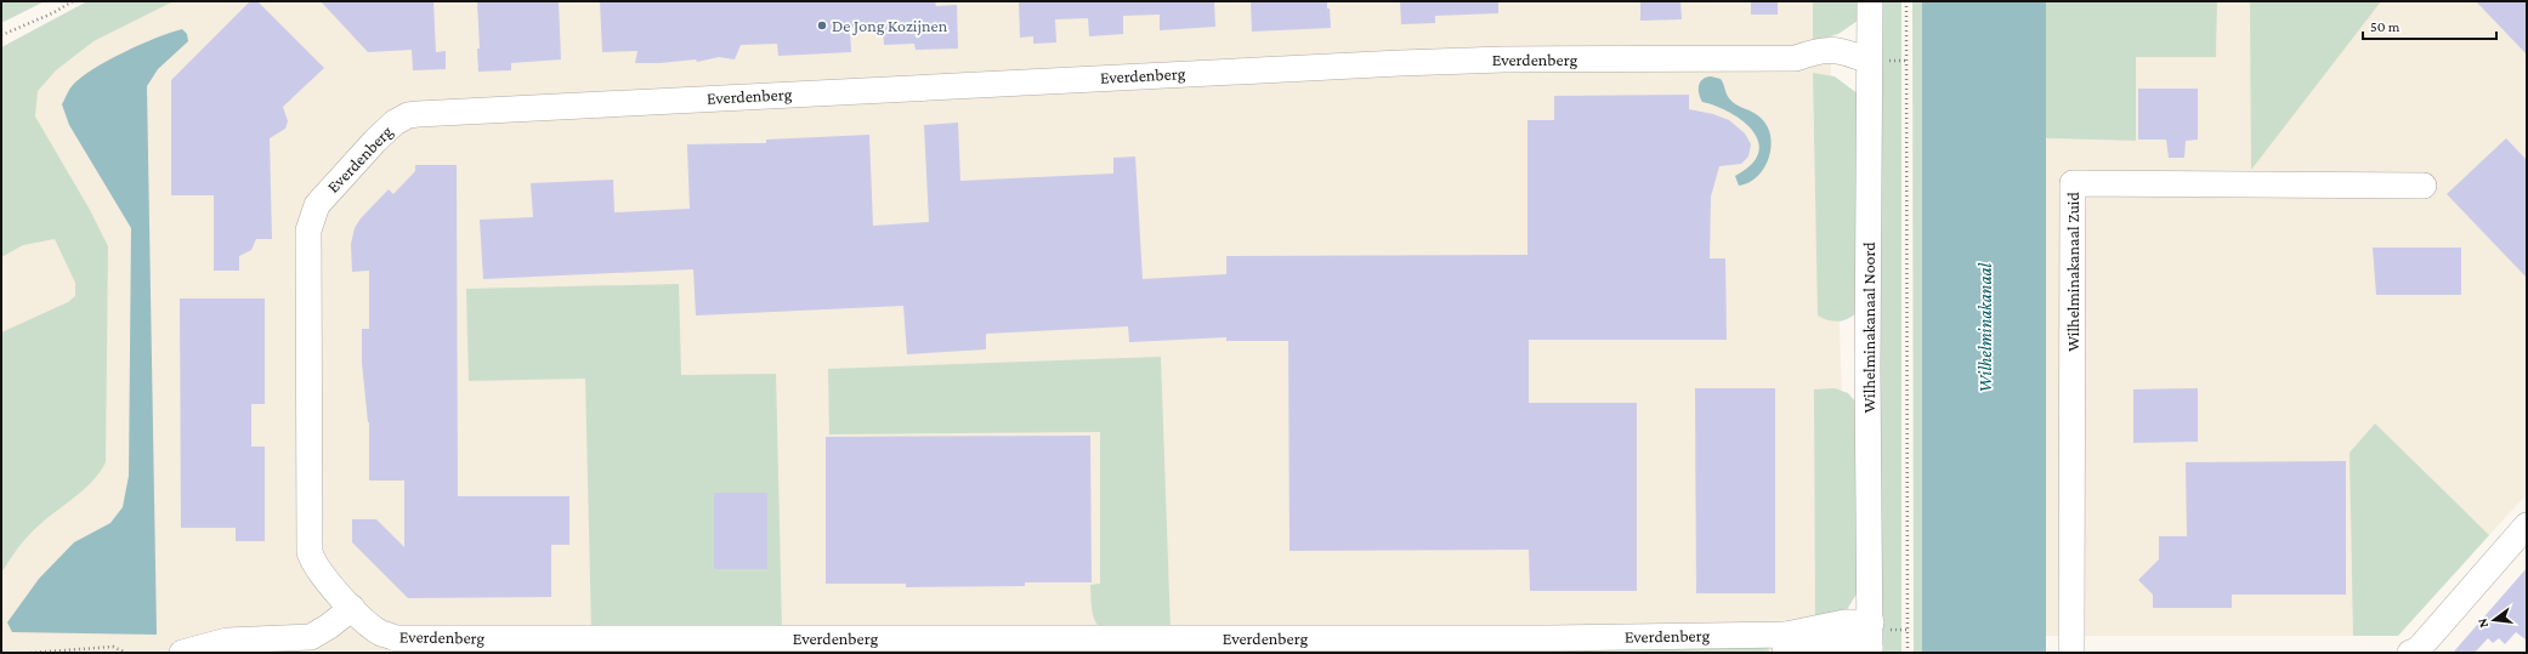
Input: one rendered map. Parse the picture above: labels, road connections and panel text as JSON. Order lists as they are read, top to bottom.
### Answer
{
  "streets": {
    "street": ["Everdenberg", "Wilhelminakanaal Zuid", "Wilhelminakanaal Noord"]
  },
  "crossings": [
    ["Everdenberg", "Wilhelminakanaal Noord"]
  ],
  "water": ["Wilhelminakanaal"],
  "places": ["De Jong Kozijnen"],
  "scale_bar": "50 m",
  "north": "left"
}
